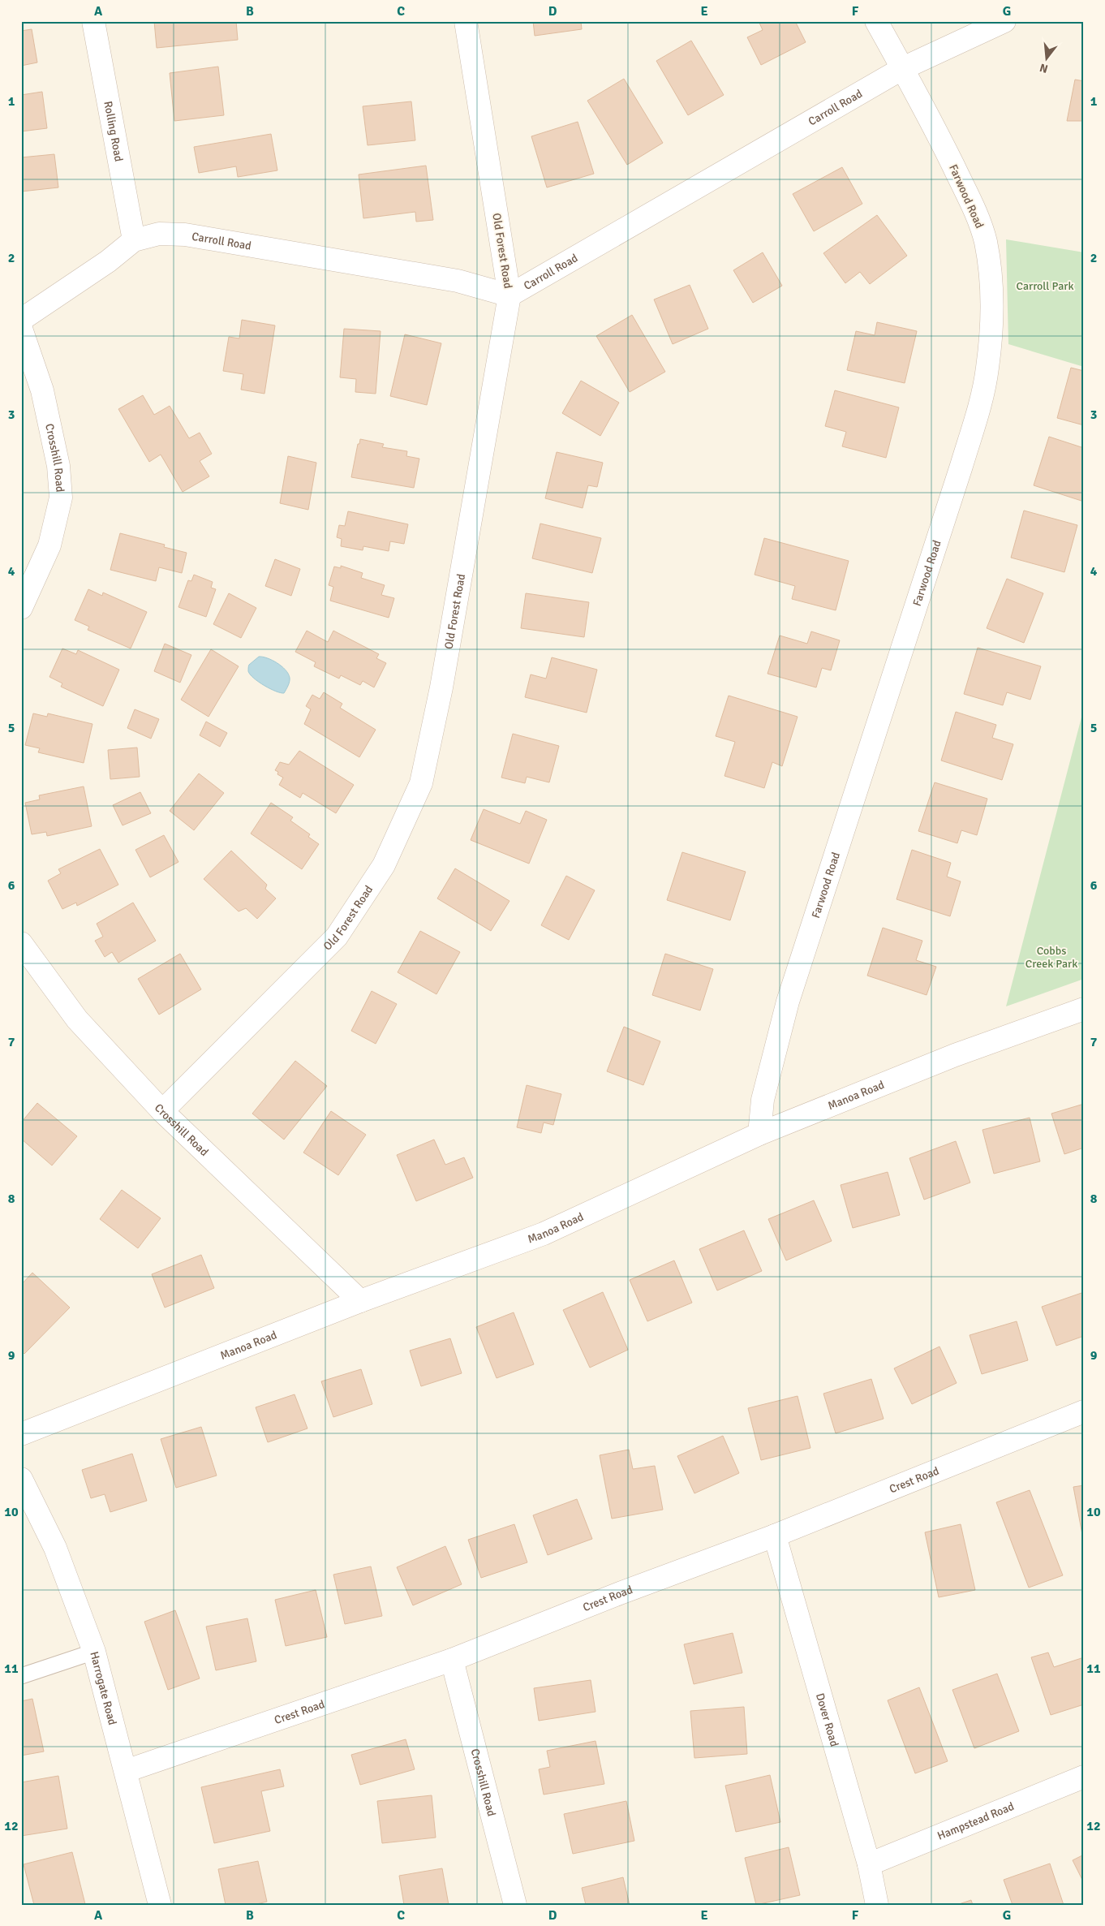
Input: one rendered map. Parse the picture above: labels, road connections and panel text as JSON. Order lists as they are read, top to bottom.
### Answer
{
  "streets": {
    "street": [
      "Carroll Road",
      "Rolling Road",
      "Farwood Road",
      "Old Forest Road",
      "Crosshill Road",
      "Manoa Road",
      "Crest Road",
      "Harrogate Road",
      "Dover Road",
      "Hampstead Road"
    ]
  },
  "crossings": [
    ["Carroll Road", "Rolling Road"],
    ["Carroll Road", "Farwood Road"],
    ["Carroll Road", "Old Forest Road"],
    ["Farwood Road", "Manoa Road"],
    ["Old Forest Road", "Crosshill Road"],
    ["Crosshill Road", "Manoa Road"],
    ["Crosshill Road", "Crest Road"],
    ["Crest Road", "Harrogate Road"],
    ["Crest Road", "Dover Road"],
    ["Dover Road", "Hampstead Road"]
  ],
  "parks": ["Carroll Park", "Cobbs Creek Park"],
  "north": "bottom",
  "grid": {
    "columns": [
      "A",
      "B",
      "C",
      "D",
      "E",
      "F",
      "G"
    ],
    "rows": [
      "1",
      "2",
      "3",
      "4",
      "5",
      "6",
      "7",
      "8",
      "9",
      "10",
      "11",
      "12"
    ]
  }
}
